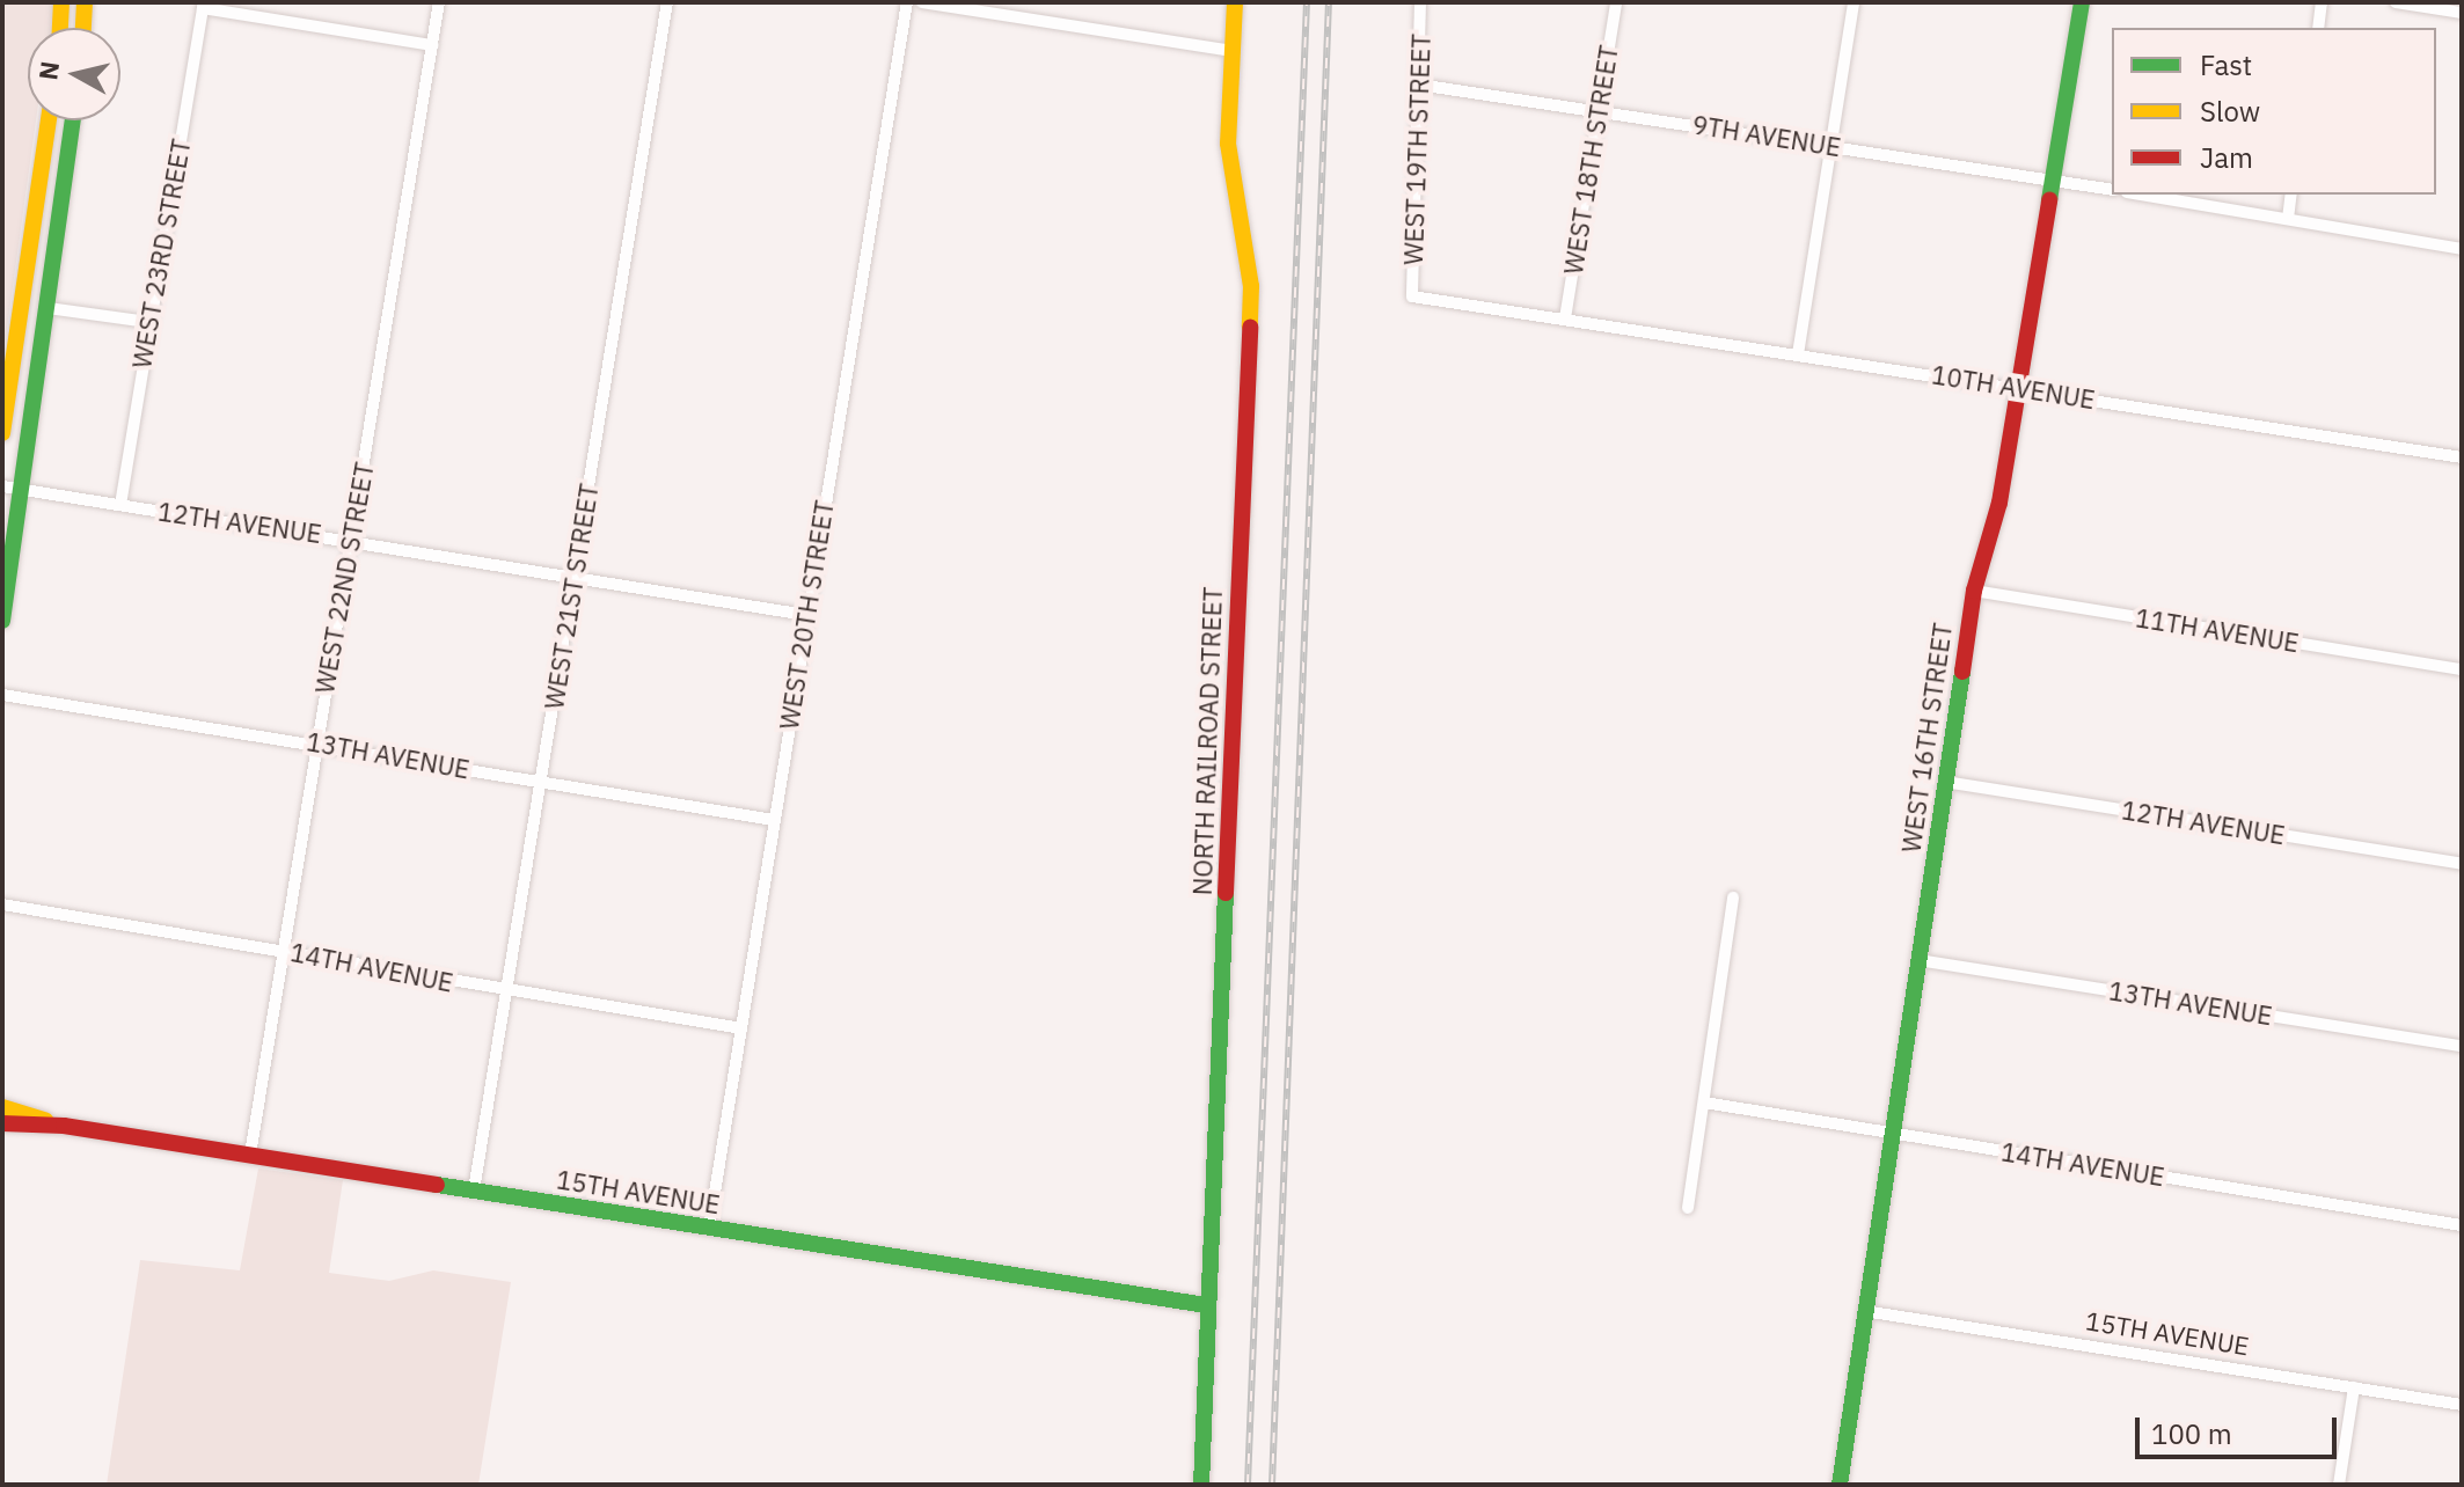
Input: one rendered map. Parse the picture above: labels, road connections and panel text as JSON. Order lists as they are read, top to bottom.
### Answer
{
  "streets": {
    "street": [
      "9TH AVENUE",
      "WEST 19TH STREET",
      "WEST 18TH STREET",
      "WEST 23RD STREET",
      "10TH AVENUE",
      "12TH AVENUE",
      "WEST 22ND STREET",
      "WEST 21ST STREET",
      "WEST 20TH STREET",
      "11TH AVENUE",
      "WEST 16TH STREET",
      "NORTH RAILROAD STREET",
      "13TH AVENUE",
      "14TH AVENUE",
      "15TH AVENUE"
    ]
  },
  "crossings": [
    ["9TH AVENUE", "WEST 19TH STREET"],
    ["9TH AVENUE", "WEST 18TH STREET"],
    ["9TH AVENUE", "WEST 16TH STREET"],
    ["WEST 19TH STREET", "10TH AVENUE"],
    ["WEST 18TH STREET", "10TH AVENUE"],
    ["WEST 23RD STREET", "12TH AVENUE"],
    ["10TH AVENUE", "WEST 16TH STREET"],
    ["12TH AVENUE", "WEST 22ND STREET"],
    ["12TH AVENUE", "WEST 21ST STREET"],
    ["12TH AVENUE", "WEST 20TH STREET"],
    ["12TH AVENUE", "WEST 16TH STREET"],
    ["WEST 22ND STREET", "13TH AVENUE"],
    ["WEST 22ND STREET", "14TH AVENUE"],
    ["WEST 22ND STREET", "15TH AVENUE"],
    ["WEST 21ST STREET", "13TH AVENUE"],
    ["WEST 21ST STREET", "14TH AVENUE"],
    ["WEST 21ST STREET", "15TH AVENUE"],
    ["WEST 20TH STREET", "13TH AVENUE"],
    ["WEST 20TH STREET", "14TH AVENUE"],
    ["WEST 20TH STREET", "15TH AVENUE"],
    ["11TH AVENUE", "WEST 16TH STREET"],
    ["WEST 16TH STREET", "13TH AVENUE"],
    ["WEST 16TH STREET", "14TH AVENUE"],
    ["WEST 16TH STREET", "15TH AVENUE"],
    ["NORTH RAILROAD STREET", "15TH AVENUE"]
  ],
  "legend": ["Fast", "Slow", "Jam"],
  "scale_bar": "100 m",
  "north": "left"
}
